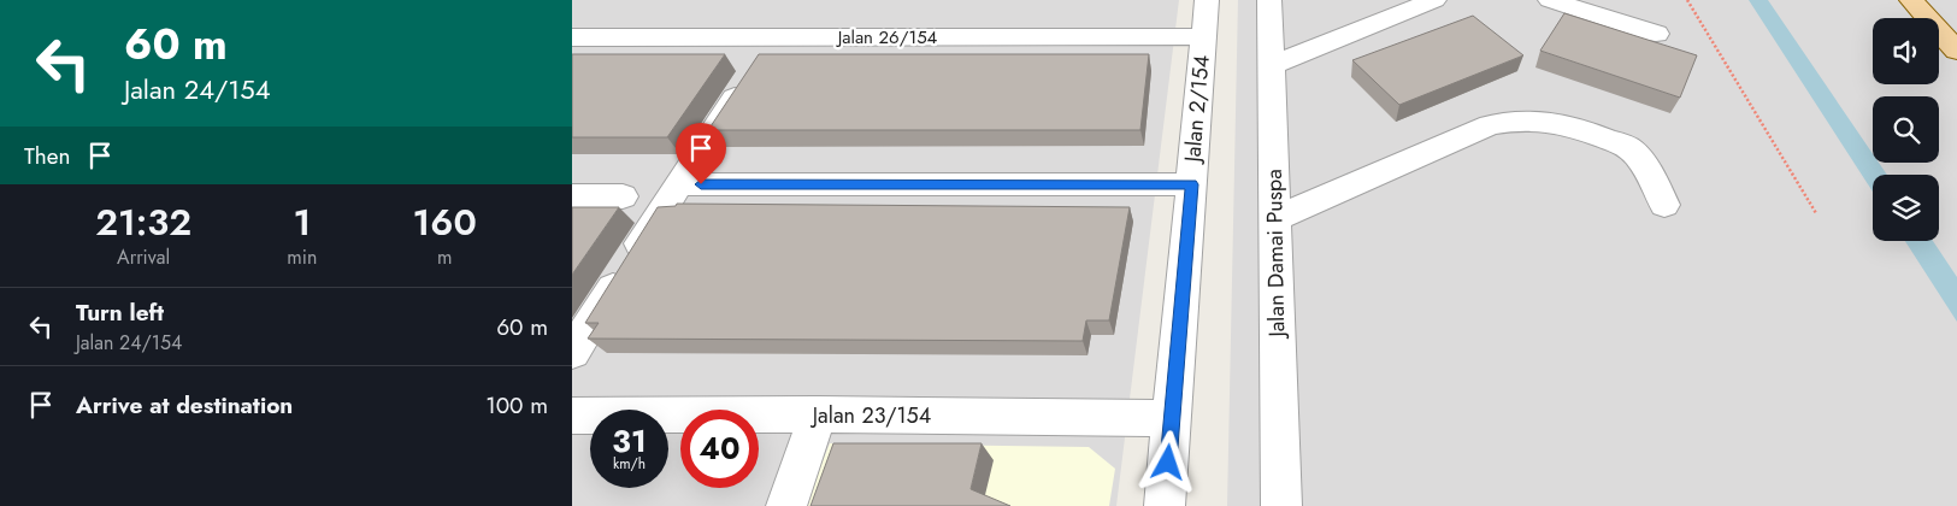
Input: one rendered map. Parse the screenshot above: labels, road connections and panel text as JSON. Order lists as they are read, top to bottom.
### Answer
{
  "streets": {
    "street": [
      "Jalan 26/154",
      "Jalan 2/154",
      "Jalan Damai Puspa",
      "Jalan 23/154"
    ]
  },
  "crossings": [
    ["Jalan 26/154", "Jalan 2/154"],
    ["Jalan 2/154", "Jalan 23/154"]
  ],
  "page": {
    "turn": ["60 m", "Jalan 24/154"],
    "then": "Then",
    "eta": [
      "21:32",
      "Arrival",
      "1",
      "min",
      "160",
      "m"
    ],
    "list": [
      {
        "name": "Turn left",
        "note": "Jalan 24/154",
        "value": "60 m"
      },
      {
        "name": "Arrive at destination",
        "value": "100 m"
      }
    ],
    "speed": "31 km/h",
    "limit": "40"
  }
}
